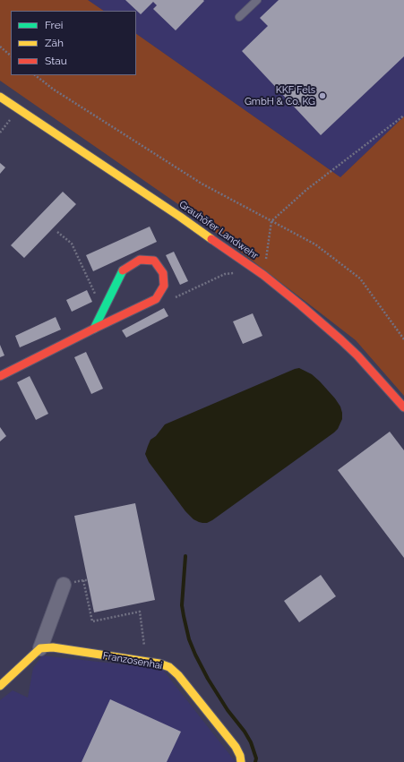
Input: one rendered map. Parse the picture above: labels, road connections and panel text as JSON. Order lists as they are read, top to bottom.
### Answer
{
  "streets": {
    "street": ["Grauhöfer Landwehr", "Franzosenhai"]
  },
  "places": ["KKF Fels GmbH & Co. KG"],
  "legend": ["Frei", "Zäh", "Stau"]
}
